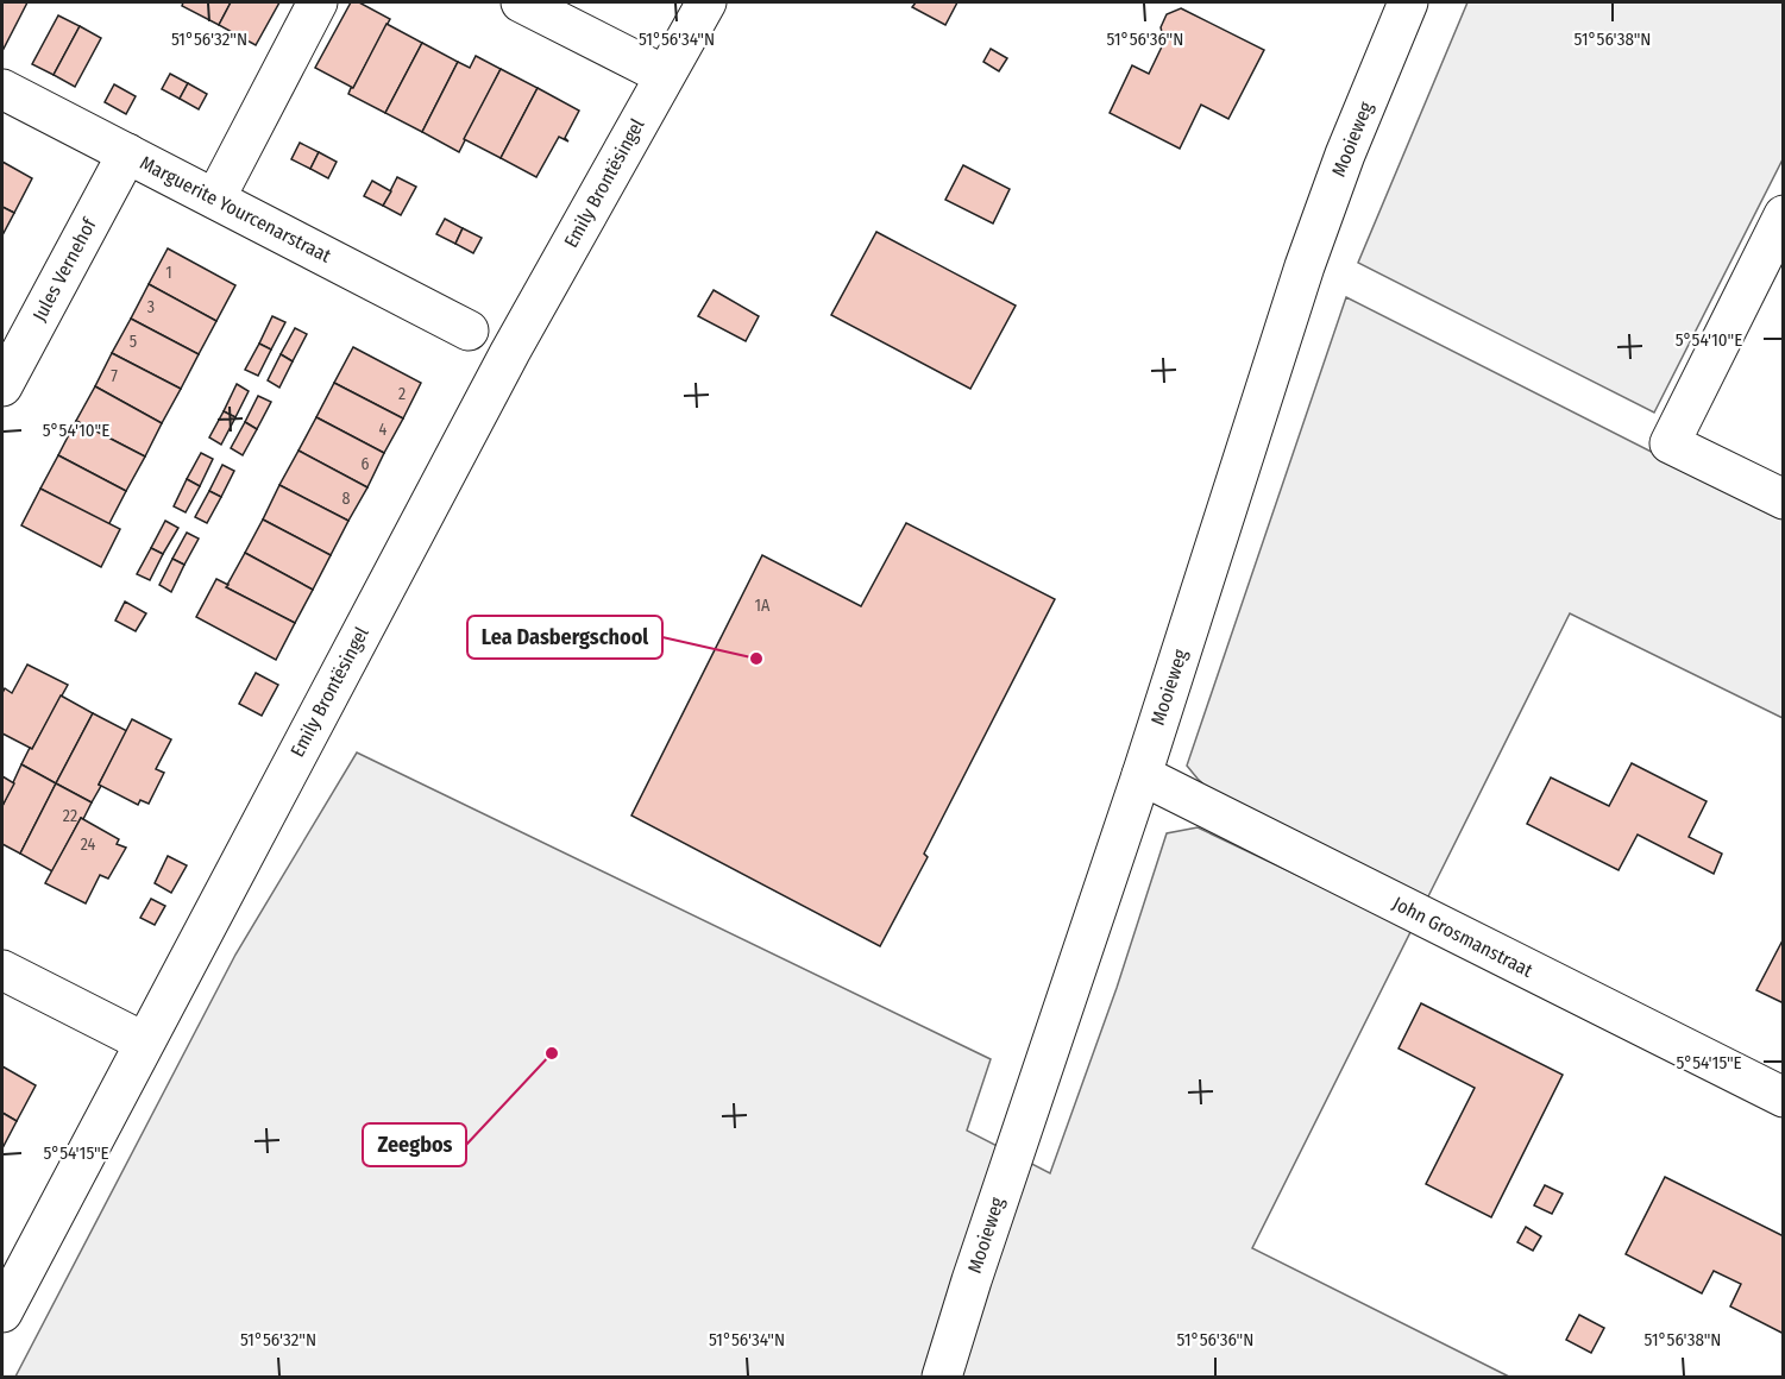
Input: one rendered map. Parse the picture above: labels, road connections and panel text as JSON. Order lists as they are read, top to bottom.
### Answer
{
  "streets": {
    "street": [
      "Mooieweg",
      "Emily Brontësingel",
      "Marguerite Yourcenarstraat",
      "Jules Vernehof",
      "John Grosmanstraat"
    ]
  },
  "crossings": [
    ["Mooieweg", "John Grosmanstraat"],
    ["Marguerite Yourcenarstraat", "Jules Vernehof"]
  ],
  "places": ["Lea Dasbergschool", "Zeegbos"],
  "house_numbers": [
    "1",
    "3",
    "5",
    "7",
    "2",
    "4",
    "6",
    "8",
    "1A",
    "22",
    "24"
  ],
  "coordinates": [
    "51°56'32\"N",
    "51°56'34\"N",
    "51°56'36\"N",
    "51°56'38\"N",
    "5°54'10\"E",
    "5°54'15\"E"
  ]
}
